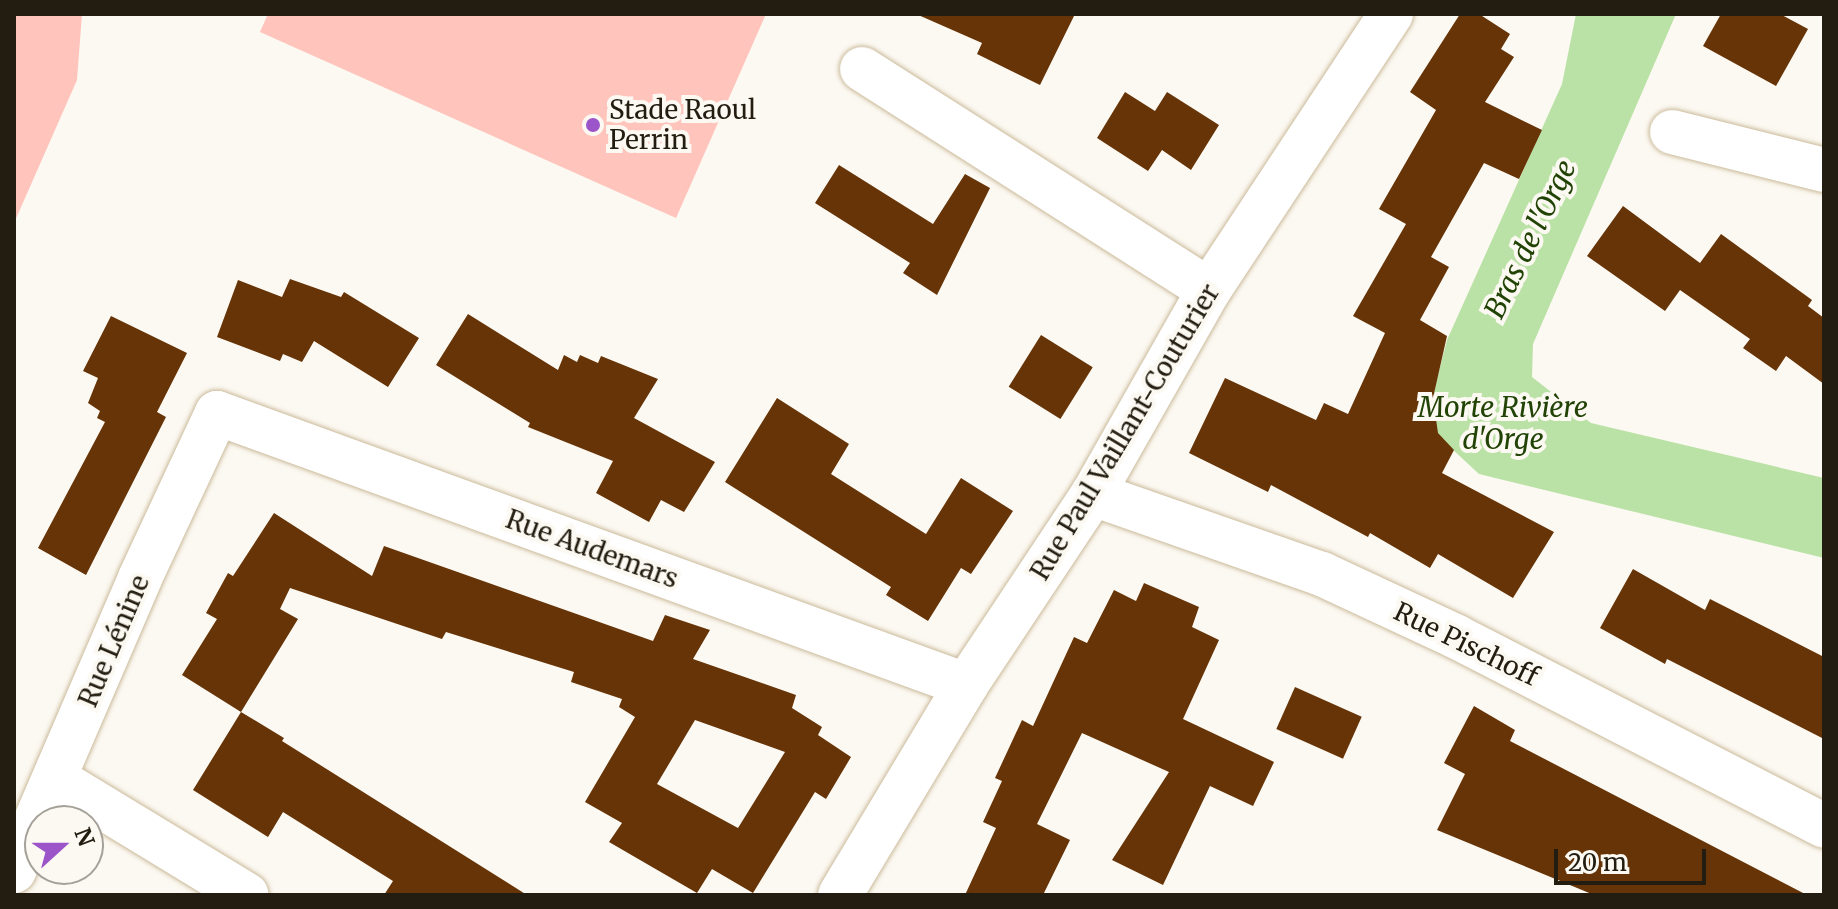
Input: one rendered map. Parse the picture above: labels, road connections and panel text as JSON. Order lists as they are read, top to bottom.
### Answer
{
  "streets": {
    "street": [
      "Rue Paul Vaillant-Couturier",
      "Rue Audemars",
      "Rue Lénine",
      "Rue Pischoff"
    ]
  },
  "crossings": [
    ["Rue Paul Vaillant-Couturier", "Rue Audemars"],
    ["Rue Paul Vaillant-Couturier", "Rue Pischoff"],
    ["Rue Audemars", "Rue Lénine"]
  ],
  "water": ["Bras de l'Orge", "Morte Rivière d'Orge"],
  "places": ["Stade Raoul Perrin"],
  "scale_bar": "20 m",
  "north": "right"
}
